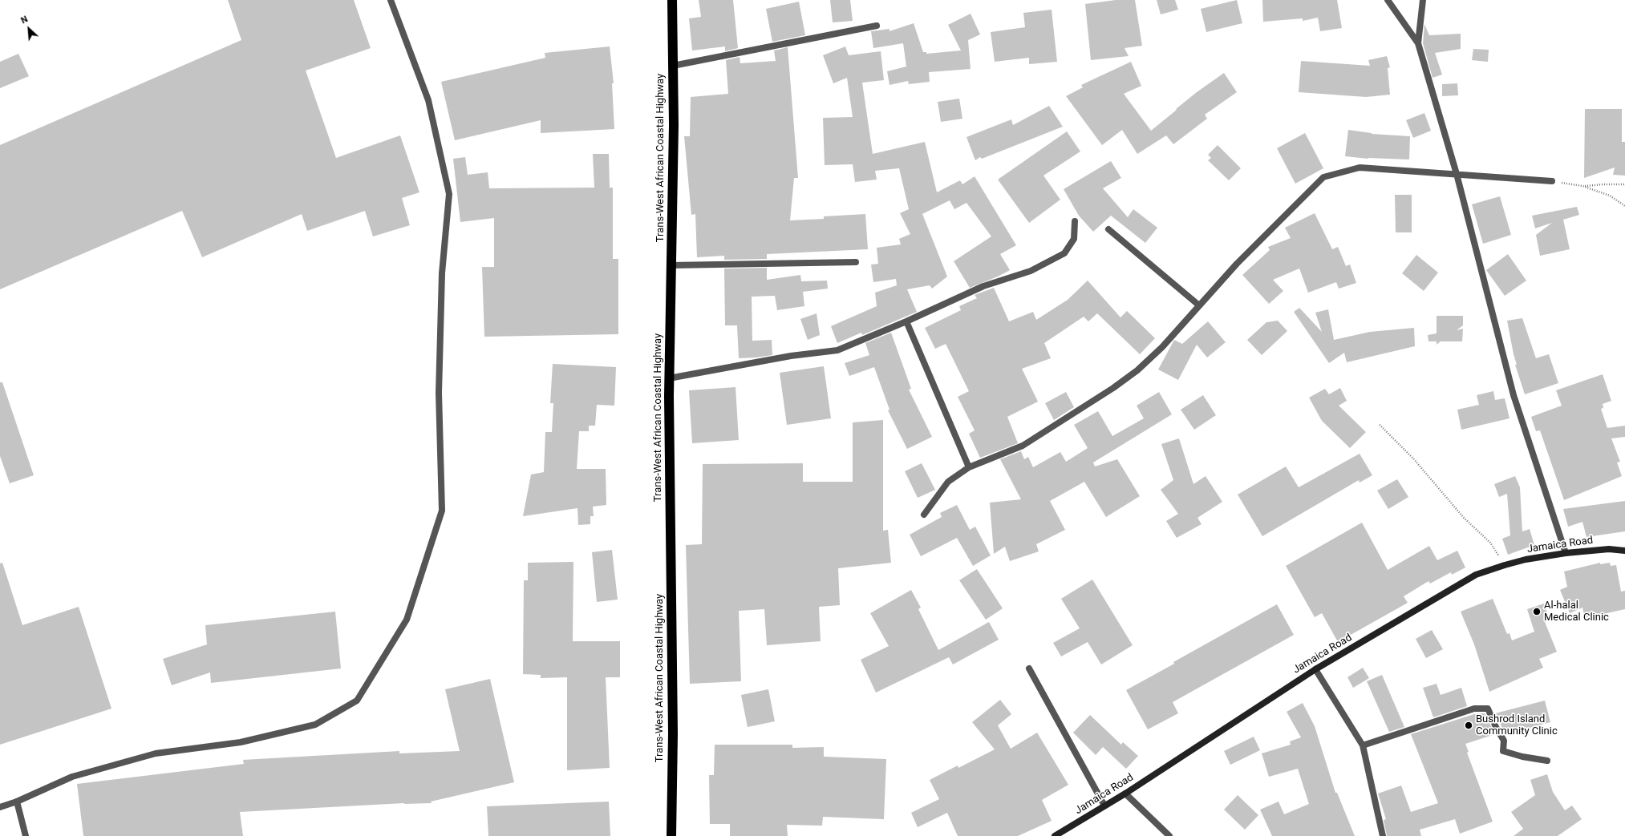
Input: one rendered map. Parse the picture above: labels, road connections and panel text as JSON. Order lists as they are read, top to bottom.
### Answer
{
  "streets": {
    "highway": ["Trans-West African Coastal Highway"],
    "street": ["Jamaica Road"]
  },
  "places": ["Al-halal Medical Clinic", "Bushrod Island Community Clinic"],
  "north": "top left"
}
